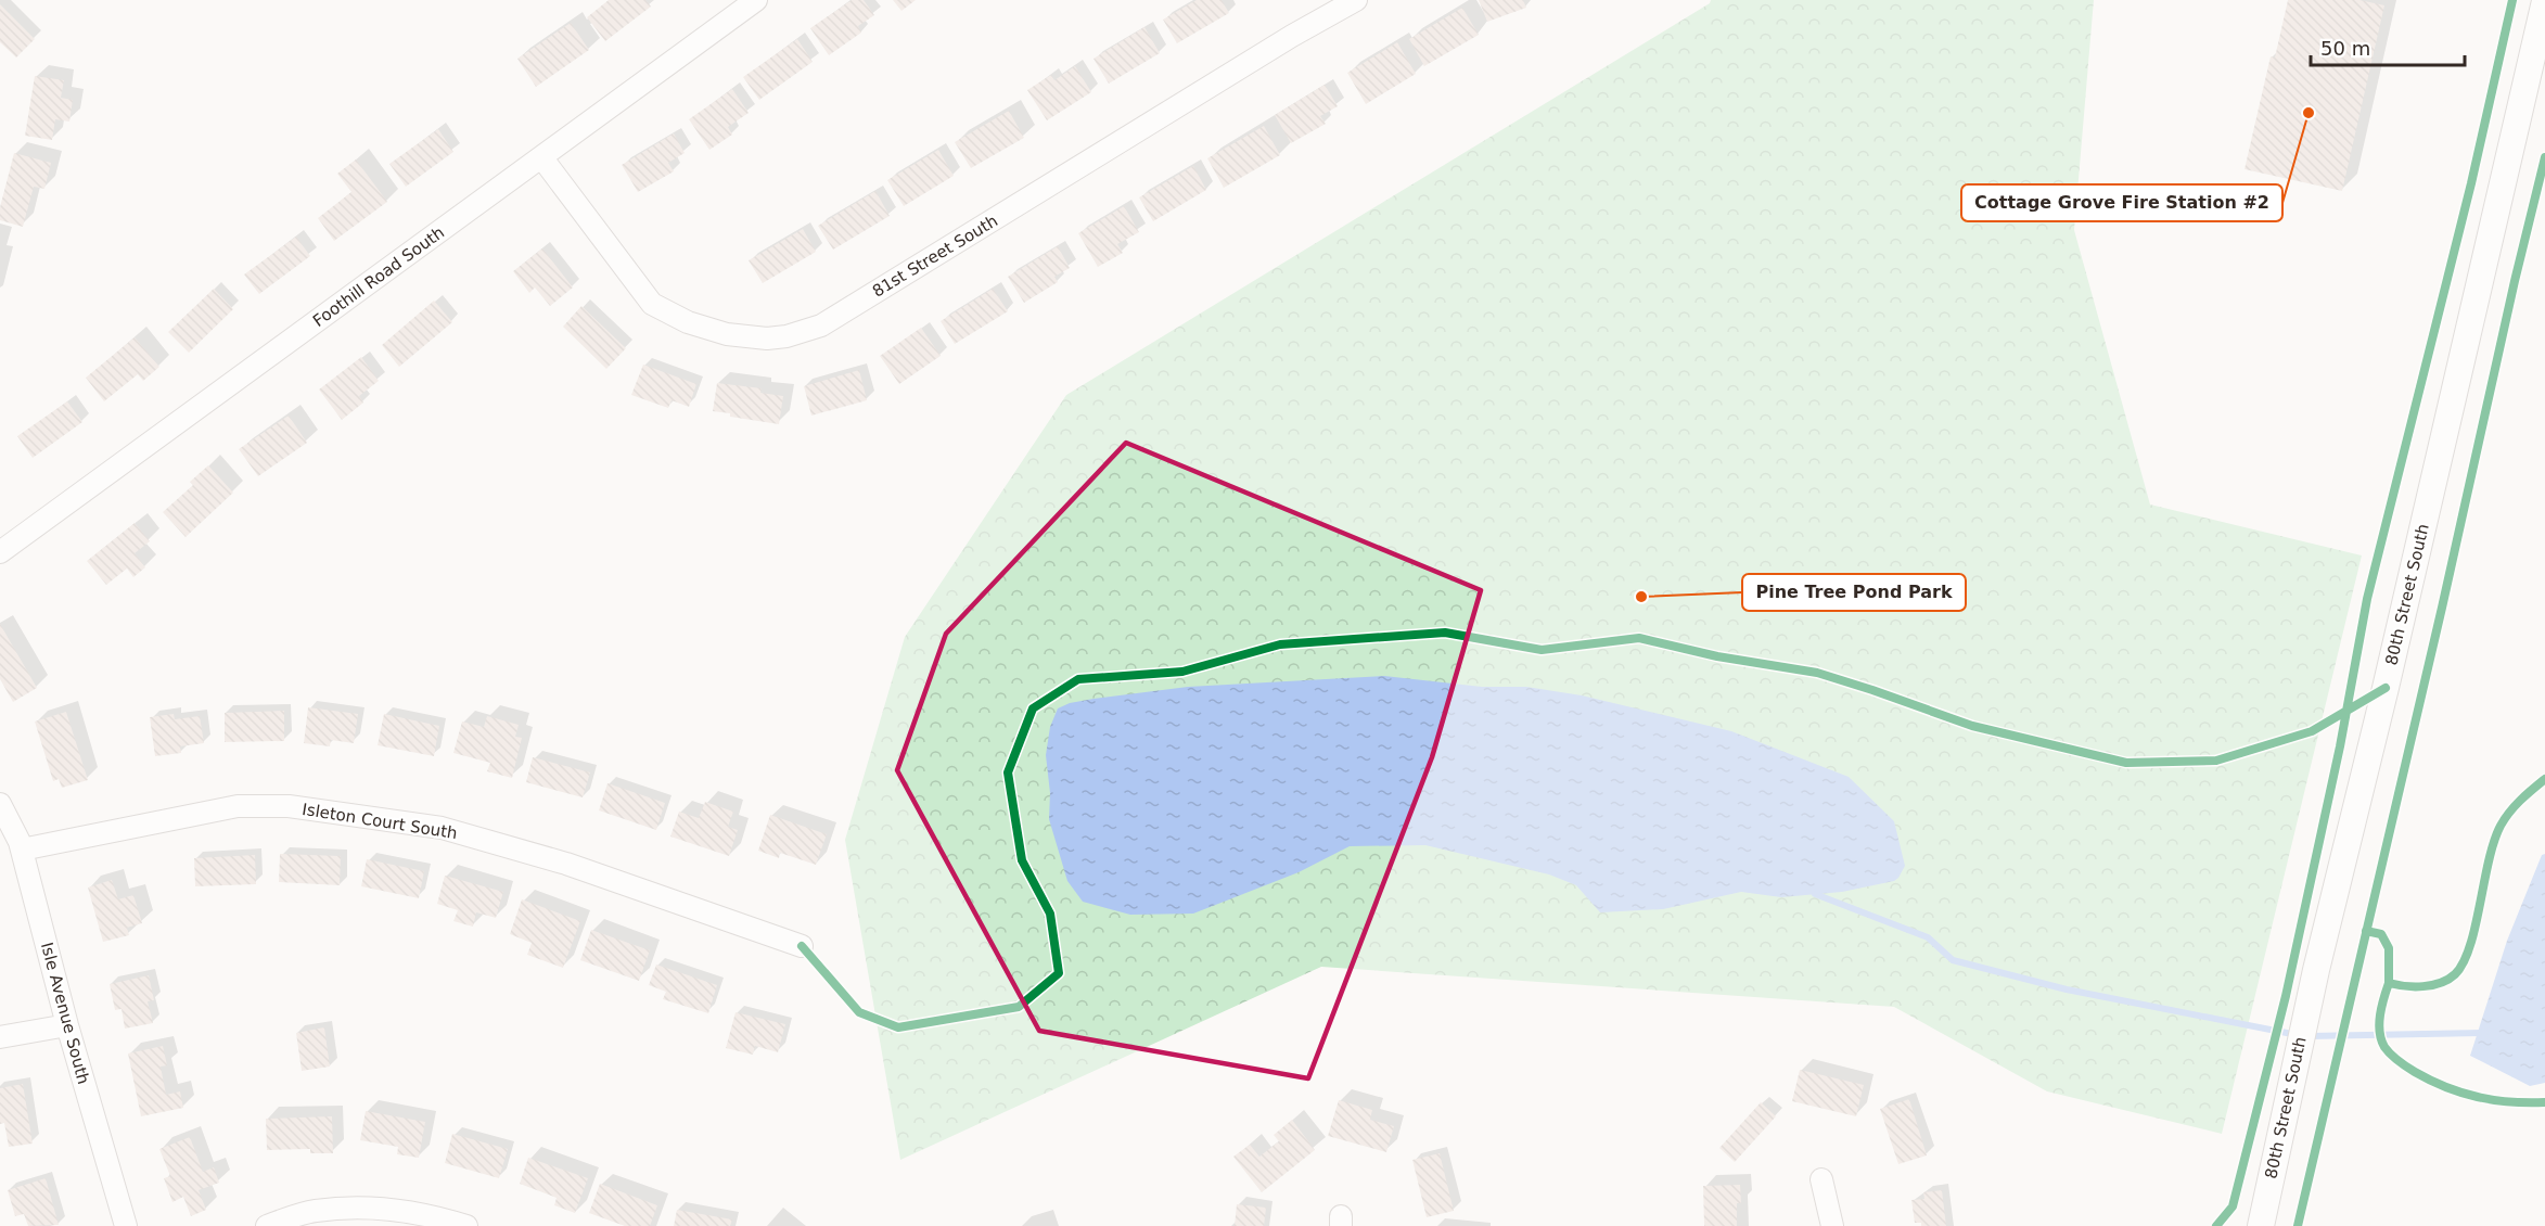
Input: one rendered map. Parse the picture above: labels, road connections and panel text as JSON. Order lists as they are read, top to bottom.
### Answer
{
  "streets": {
    "main road": ["80th Street South"],
    "street": [
      "81st Street South",
      "Foothill Road South",
      "Isleton Court South",
      "Isle Avenue South"
    ]
  },
  "crossings": [
    ["81st Street South", "Foothill Road South"],
    ["Isleton Court South", "Isle Avenue South"]
  ],
  "places": ["Cottage Grove Fire Station #2", "Pine Tree Pond Park"],
  "scale_bar": "50 m"
}
